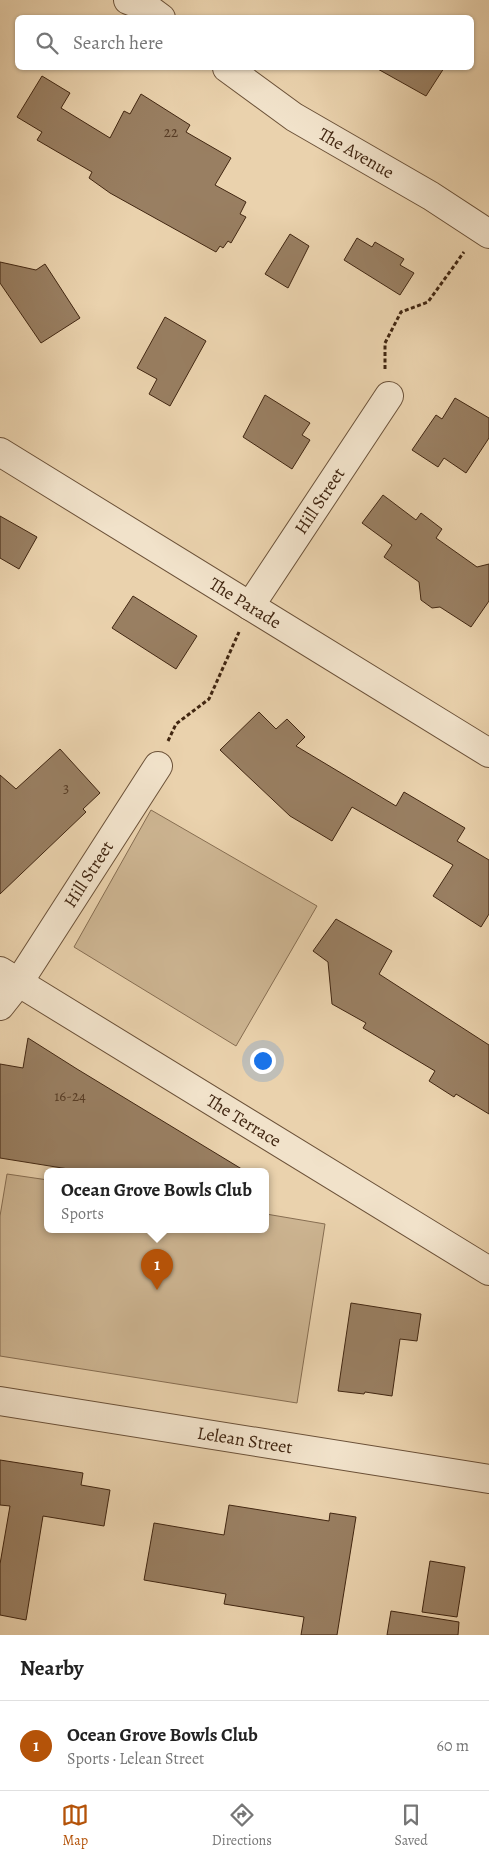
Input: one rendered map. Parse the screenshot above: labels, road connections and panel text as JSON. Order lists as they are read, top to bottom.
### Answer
{
  "streets": {
    "street": [
      "The Avenue",
      "Hill Street",
      "The Parade",
      "The Terrace",
      "Lelean Street"
    ]
  },
  "crossings": [
    ["Hill Street", "The Parade"],
    ["Hill Street", "The Terrace"]
  ],
  "house_numbers": ["22", "3", "16-24"],
  "page": {
    "search": "Search here",
    "popup": ["Ocean Grove Bowls Club", "Sports"],
    "pins": "1",
    "heading": "Nearby",
    "list": [
      {
        "mark": "1",
        "name": "Ocean Grove Bowls Club",
        "note": "Sports · Lelean Street",
        "value": "60 m"
      }
    ],
    "nav": ["Map", "Directions", "Saved"]
  }
}
